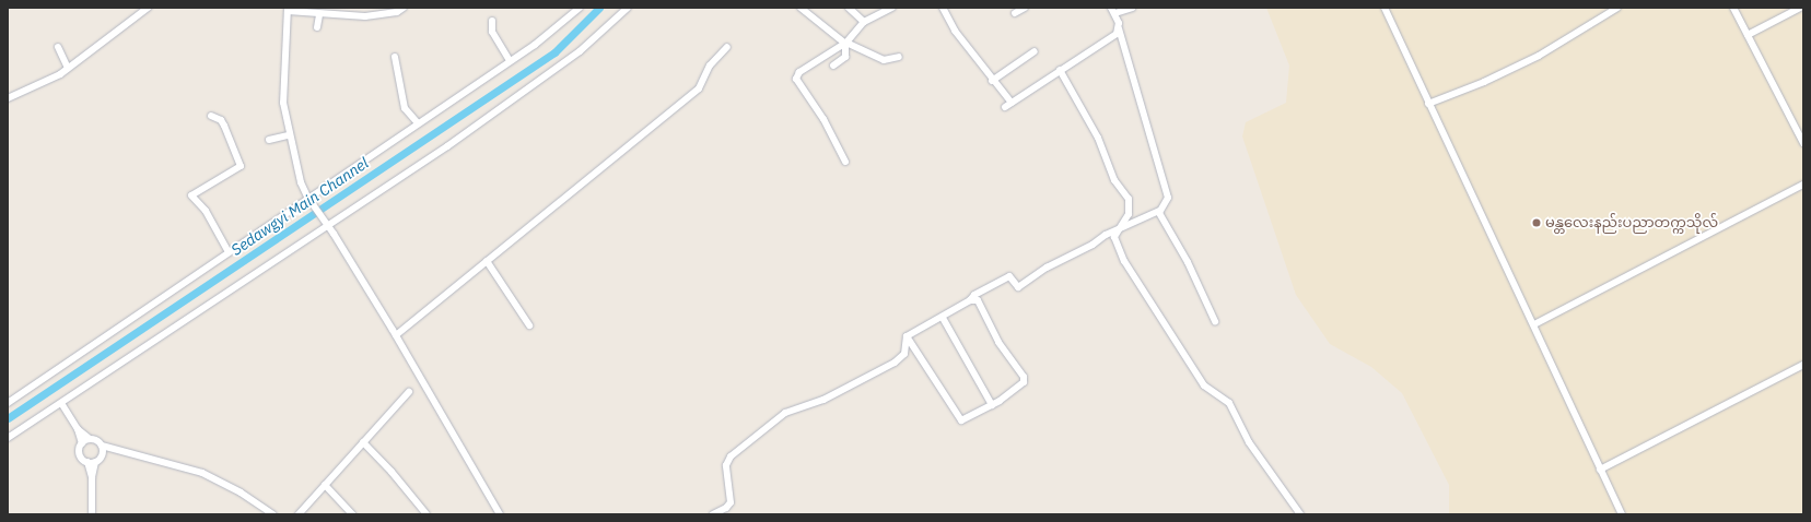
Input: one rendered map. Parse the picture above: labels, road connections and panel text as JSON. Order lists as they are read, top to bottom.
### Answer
{
  "water": ["Sedawgyi Main Channel"],
  "places": ["မန္တလေးနည်းပညာတက္ကသိုလ်"]
}
